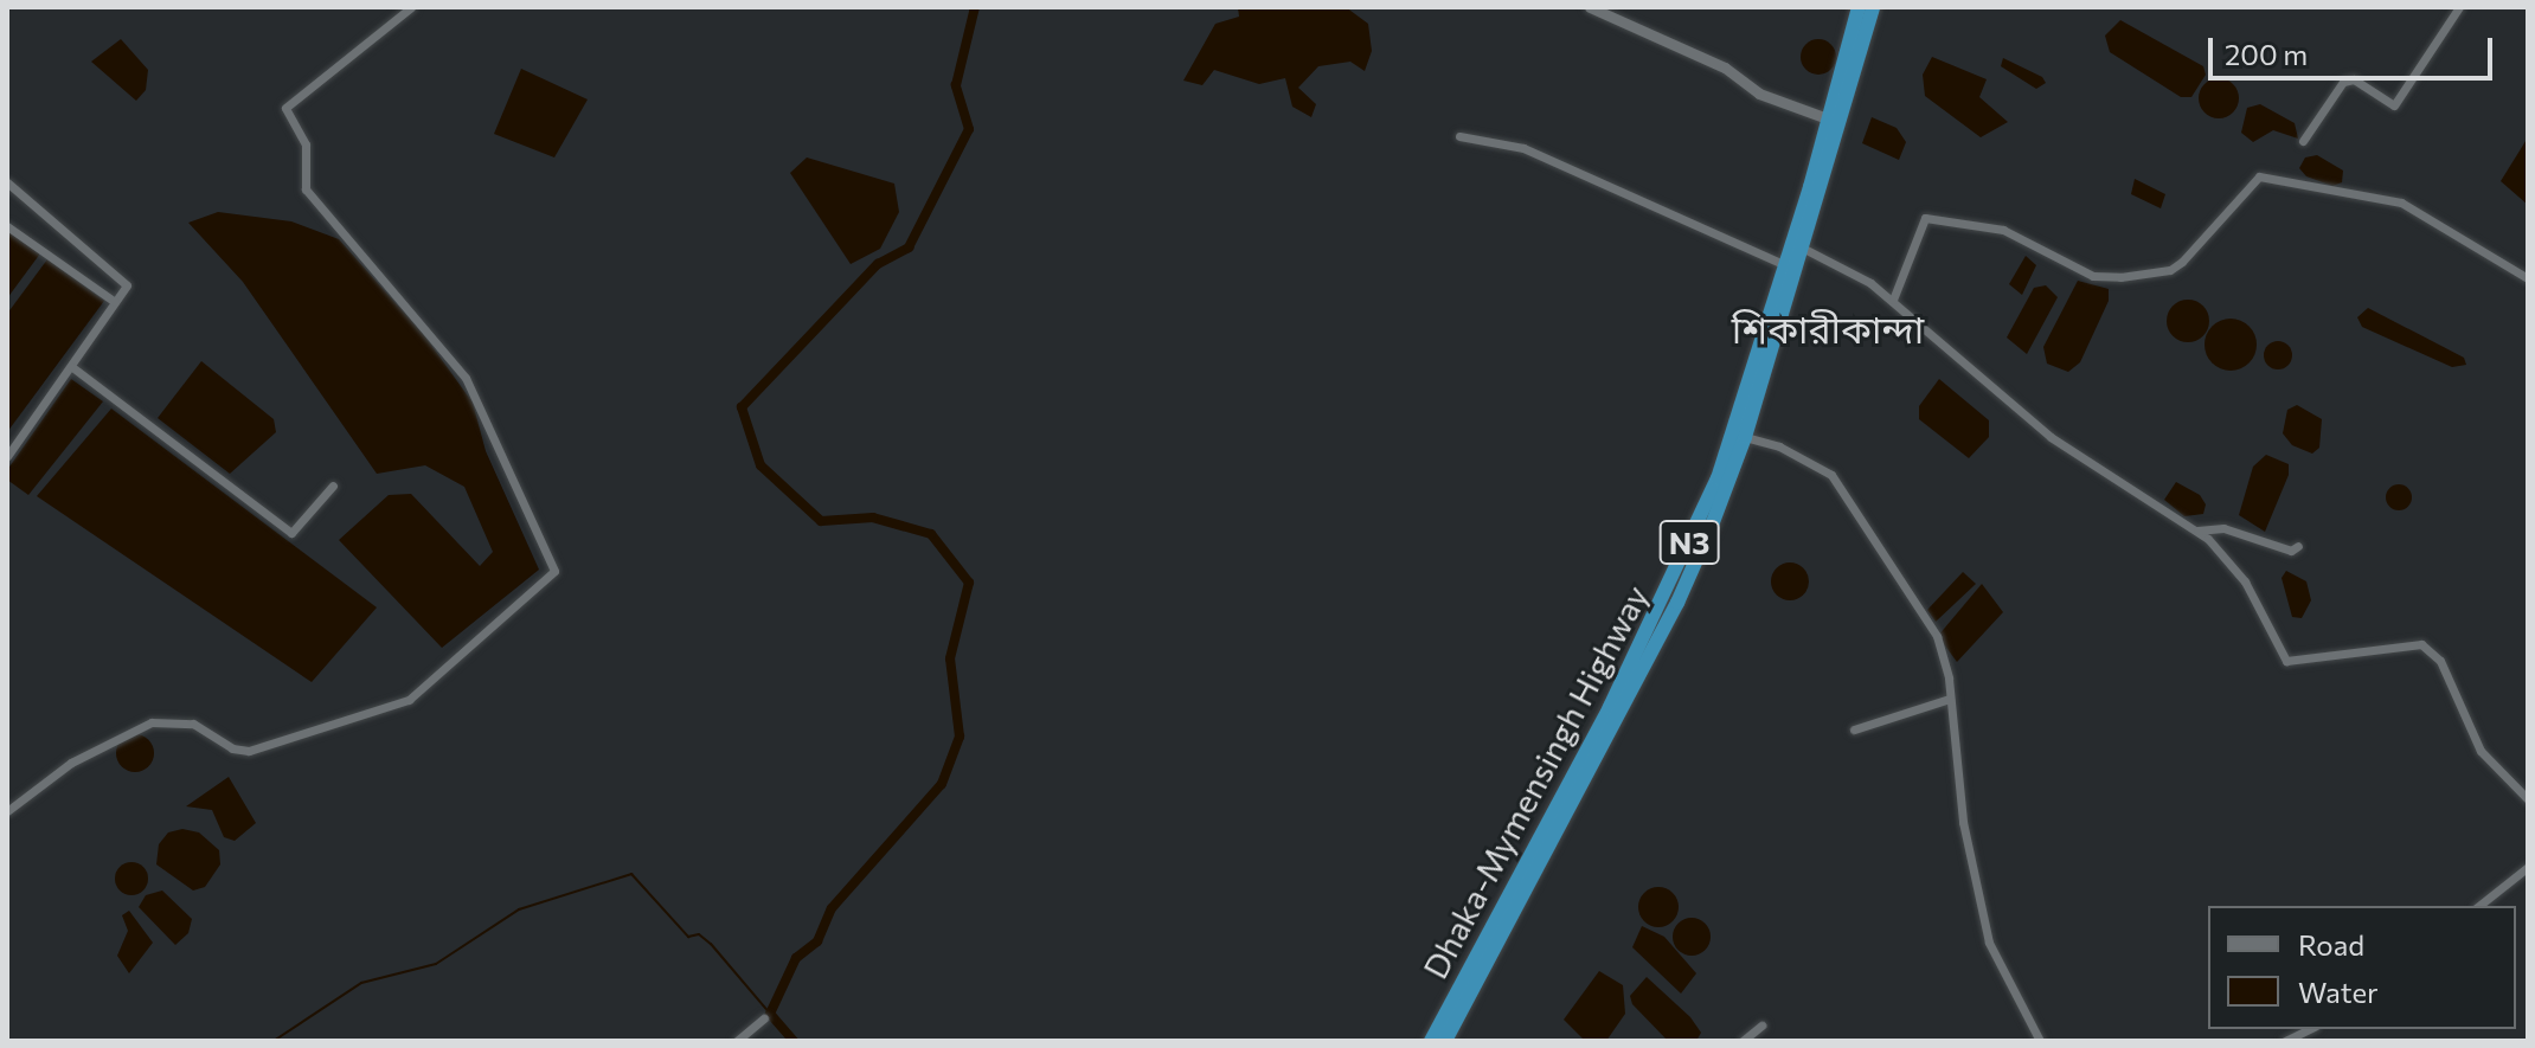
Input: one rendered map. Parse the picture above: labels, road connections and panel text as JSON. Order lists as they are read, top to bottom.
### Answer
{
  "streets": {
    "highway": ["N3", "Dhaka-Mymensingh Highway"]
  },
  "districts": ["শিকারীকান্দা"],
  "legend": ["Road", "Water"],
  "scale_bar": "200 m"
}
